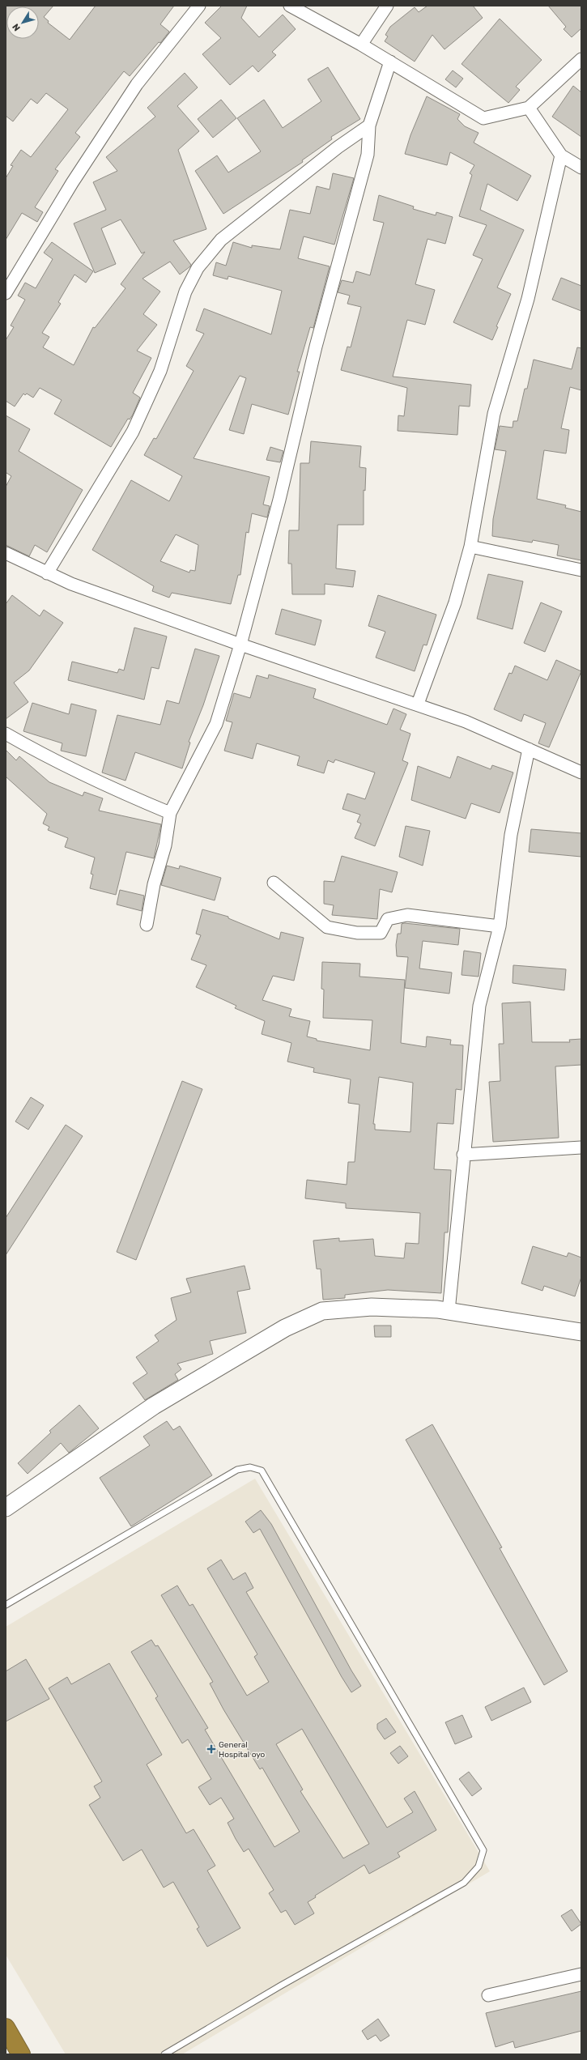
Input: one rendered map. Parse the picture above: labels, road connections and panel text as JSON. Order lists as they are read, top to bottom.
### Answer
{
  "places": {
    "health": ["General Hospital oyo"]
  },
  "north": "bottom left"
}
